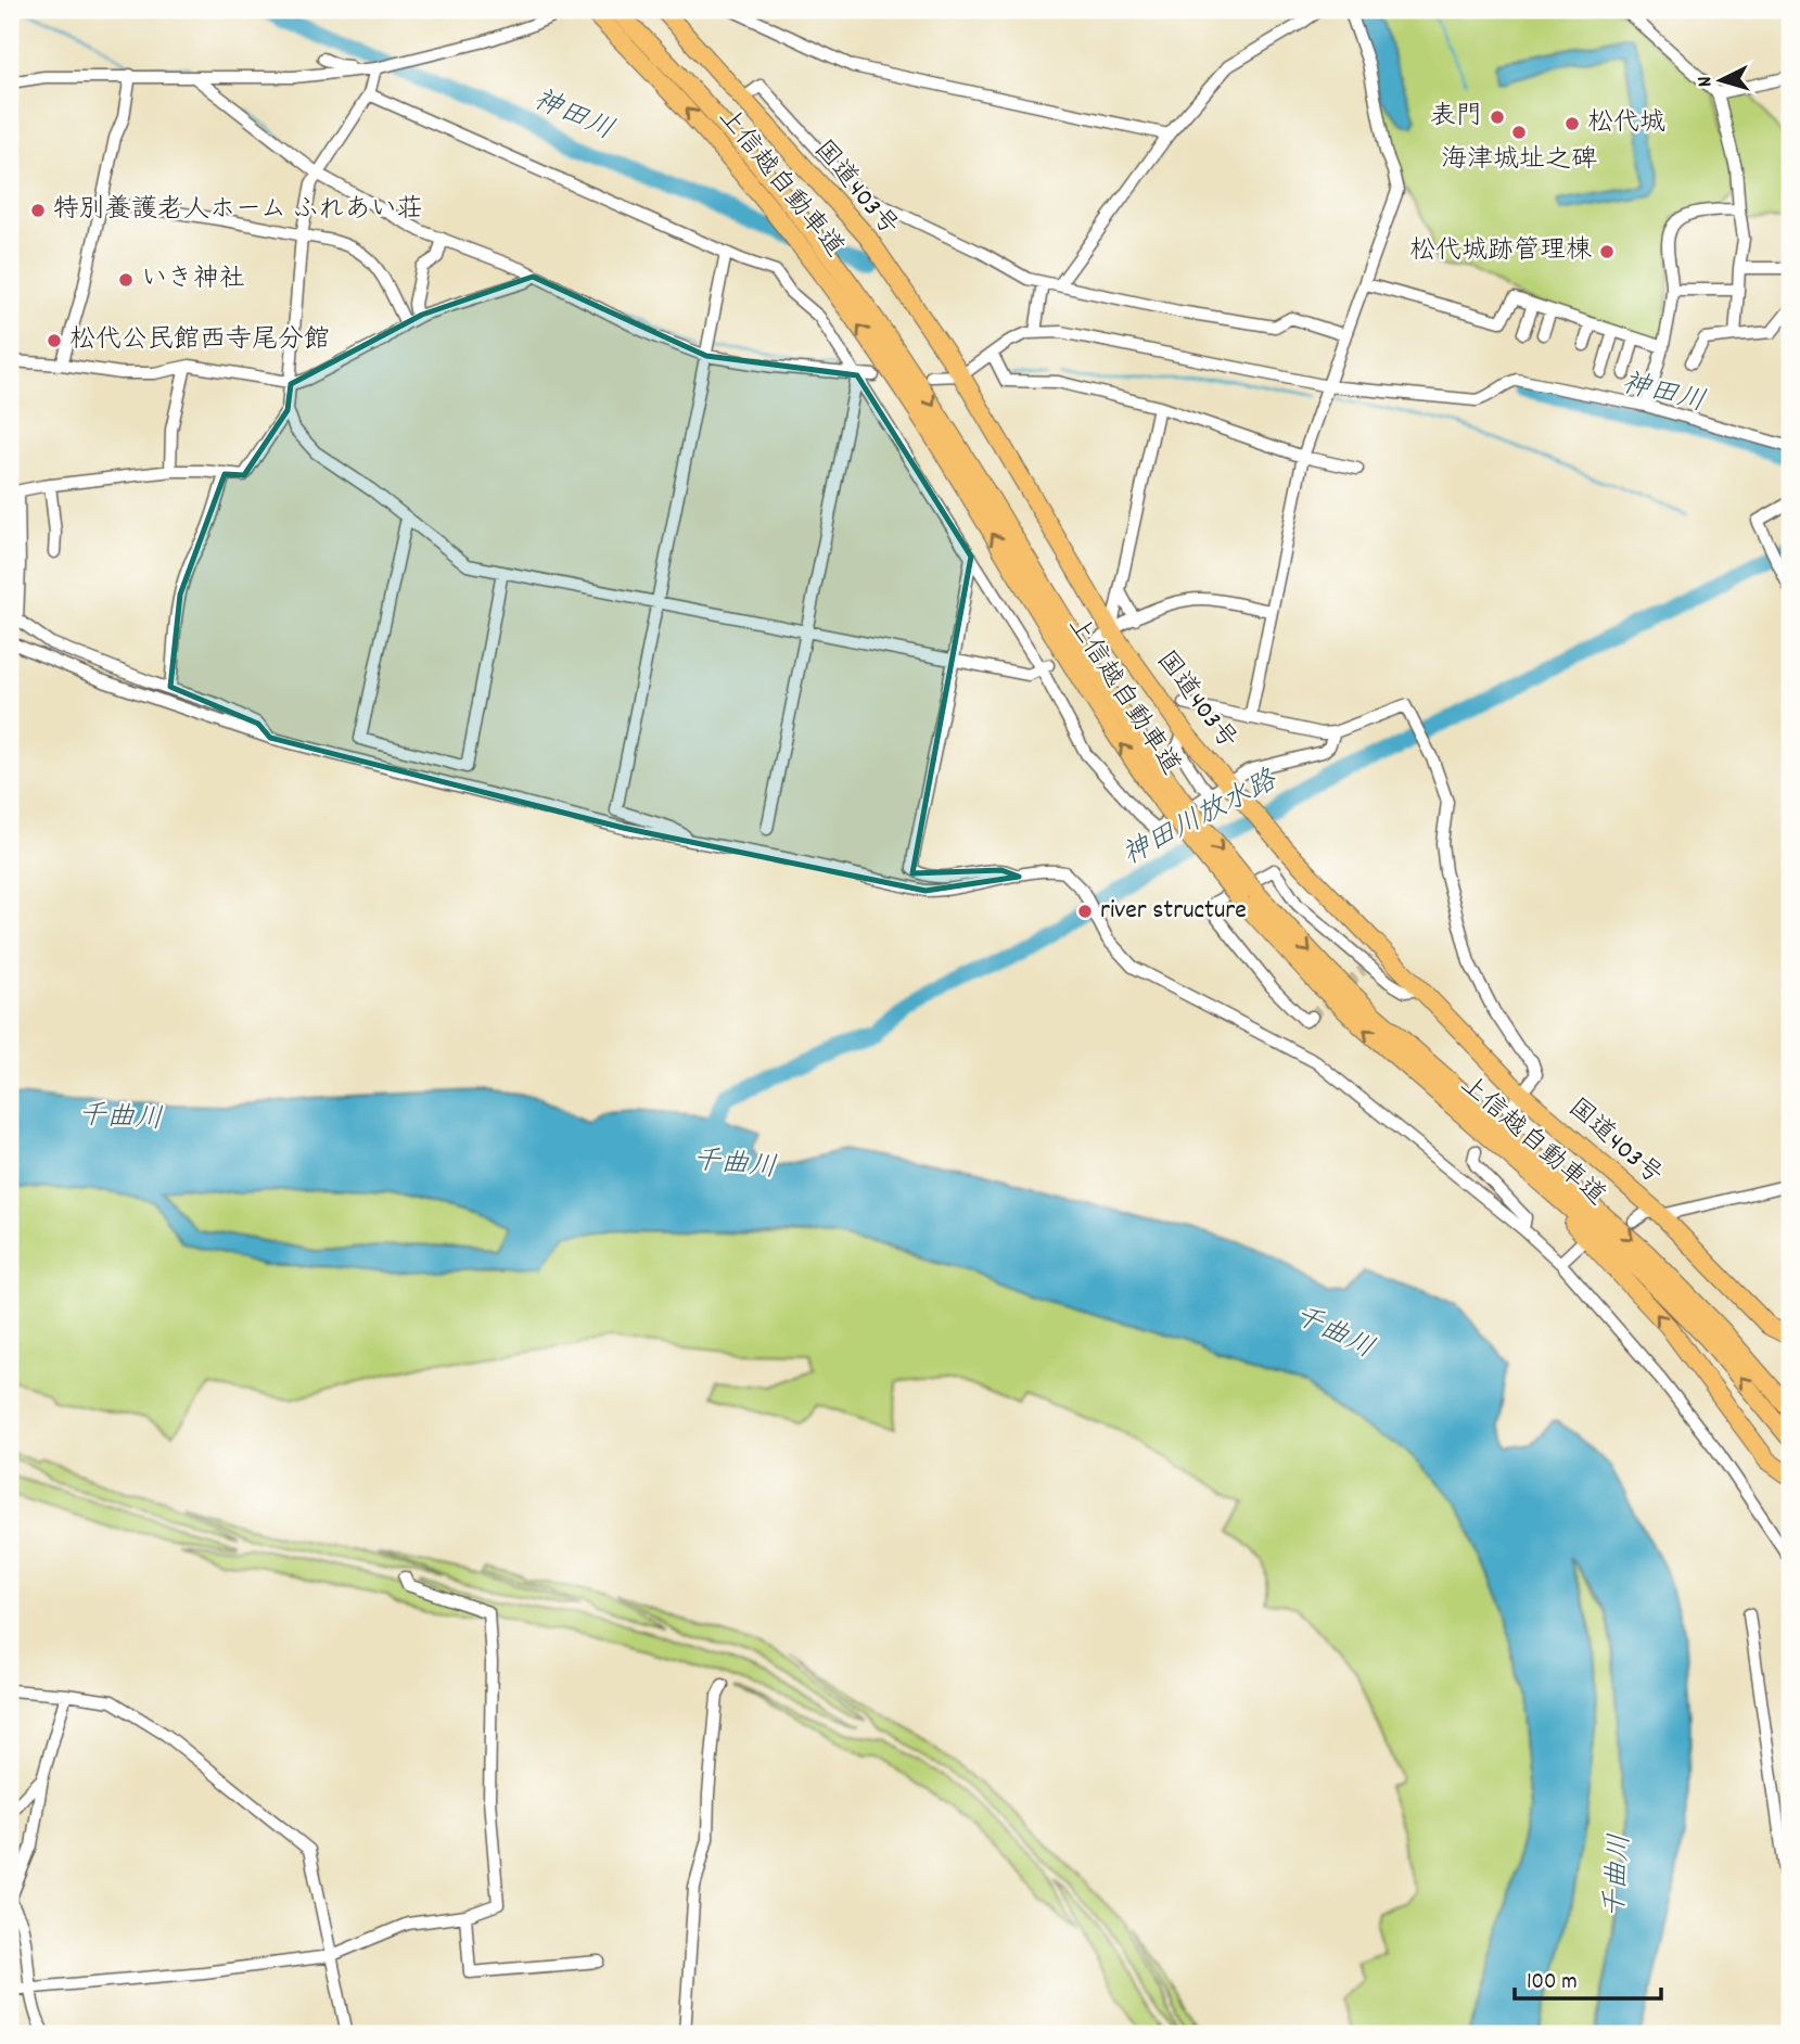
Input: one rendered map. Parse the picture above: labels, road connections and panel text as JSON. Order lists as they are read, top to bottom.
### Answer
{
  "streets": {
    "highway": ["上信越自動車道", "国道403号"]
  },
  "water": ["神田川", "神田川放水路", "千曲川"],
  "places": [
    "表門",
    "松代城",
    "海津城址之碑",
    "特別養護老人ホーム ふれあい荘",
    "松代城跡管理棟",
    "いき神社",
    "松代公民館西寺尾分館",
    "river structure"
  ],
  "scale_bar": "100 m",
  "north": "left"
}
